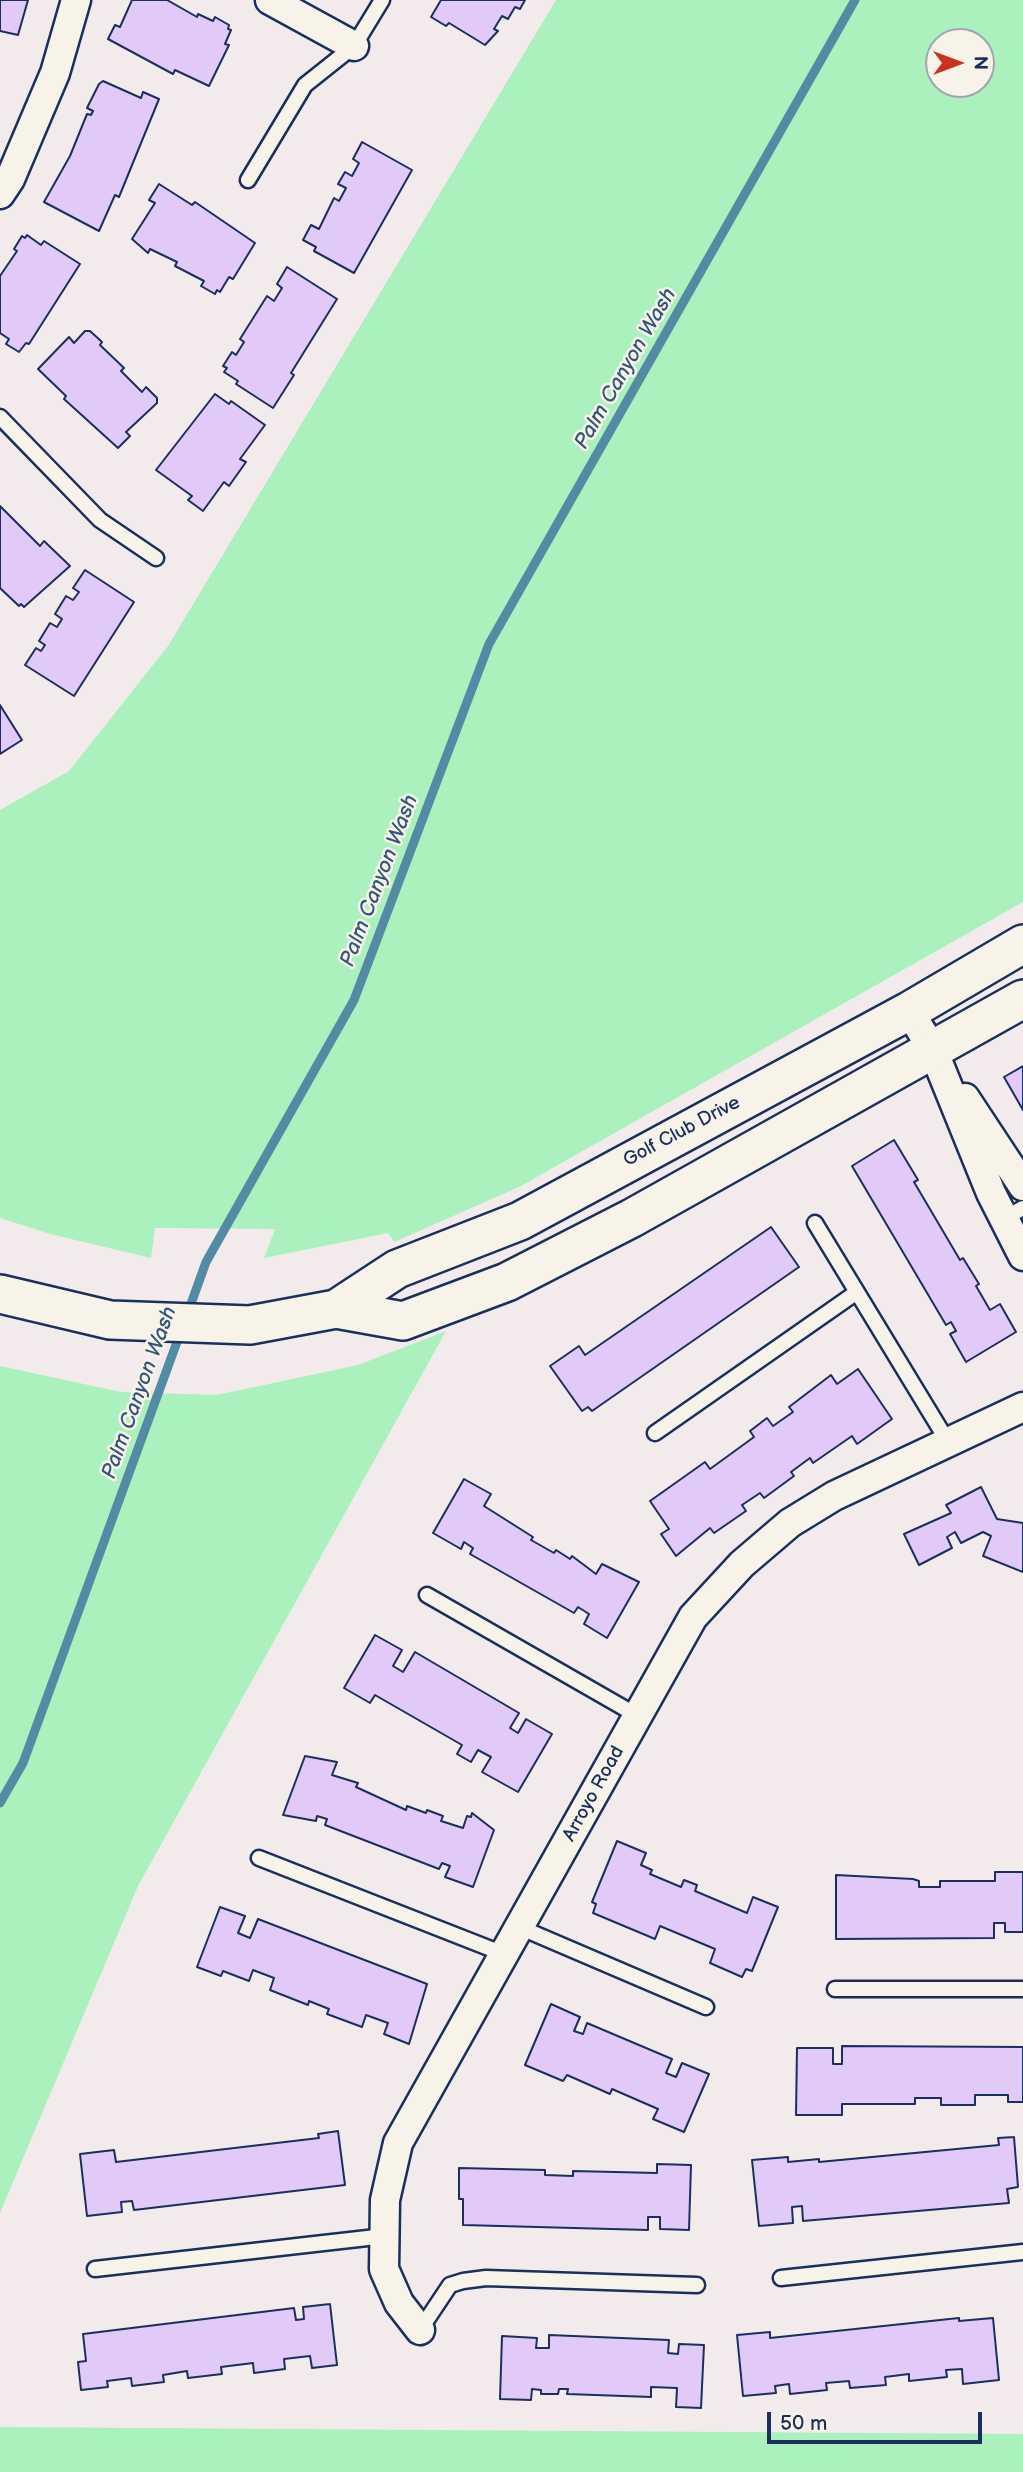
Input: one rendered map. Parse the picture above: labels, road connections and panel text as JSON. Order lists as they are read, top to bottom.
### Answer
{
  "streets": {
    "street": ["Golf Club Drive", "Arroyo Road"]
  },
  "water": ["Palm Canyon Wash"],
  "scale_bar": "50 m",
  "north": "right"
}
